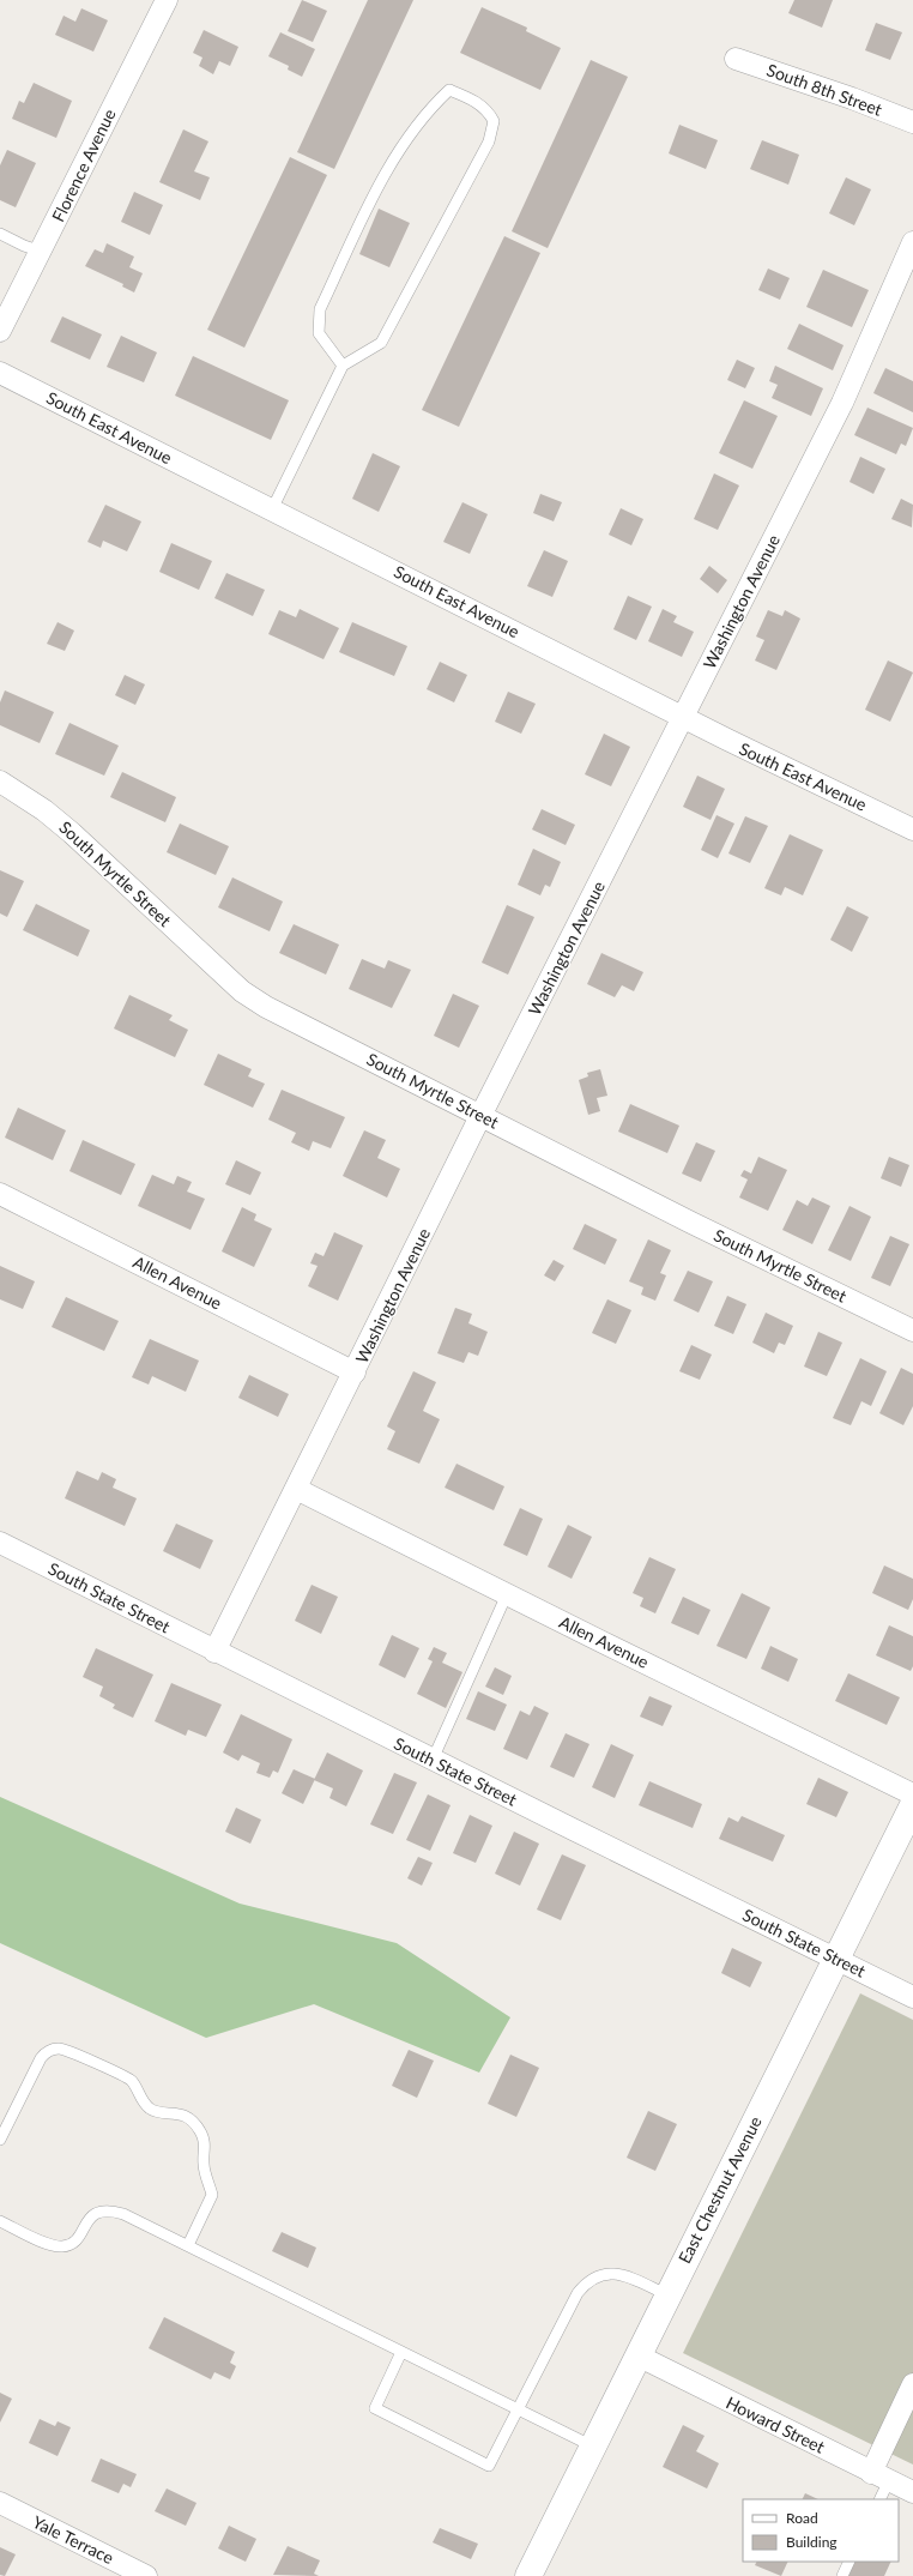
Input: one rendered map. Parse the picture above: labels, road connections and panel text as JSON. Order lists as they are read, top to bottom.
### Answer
{
  "streets": {
    "street": [
      "South 8th Street",
      "Florence Avenue",
      "South East Avenue",
      "Washington Avenue",
      "South Myrtle Street",
      "Allen Avenue",
      "South State Street",
      "East Chestnut Avenue",
      "Howard Street",
      "Yale Terrace"
    ]
  },
  "crossings": [
    ["South East Avenue", "Washington Avenue"],
    ["Washington Avenue", "South Myrtle Street"],
    ["Washington Avenue", "Allen Avenue"],
    ["Washington Avenue", "South State Street"],
    ["South State Street", "East Chestnut Avenue"],
    ["East Chestnut Avenue", "Howard Street"]
  ],
  "legend": ["Road", "Building"]
}
